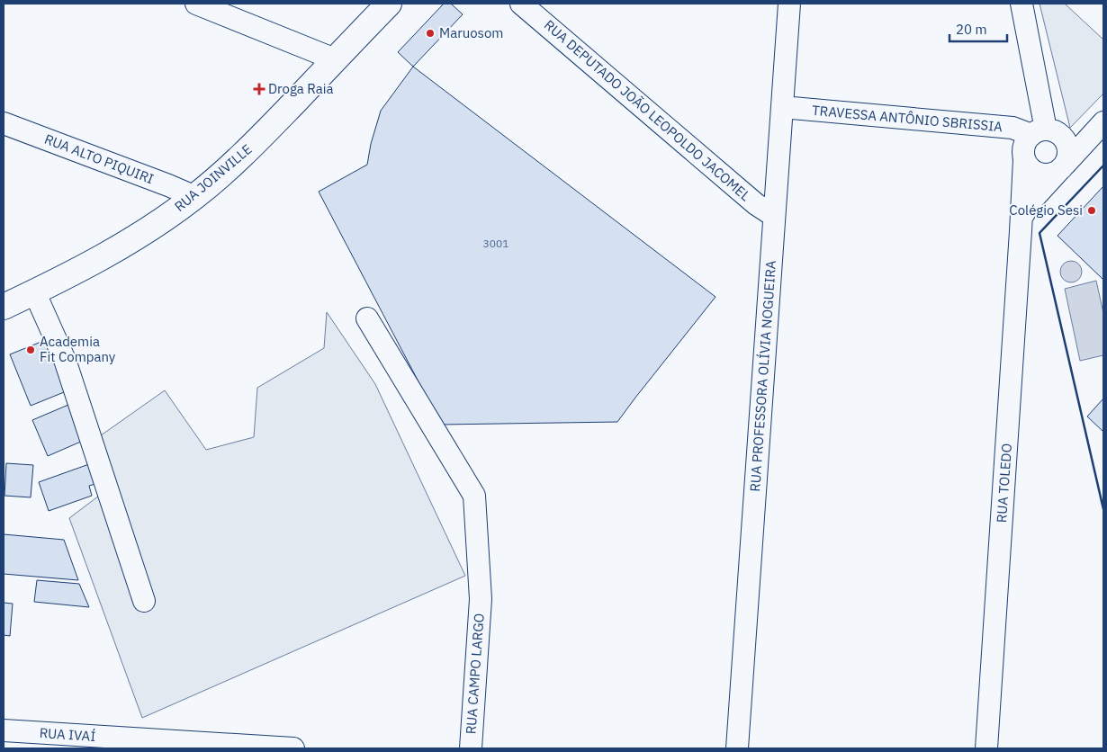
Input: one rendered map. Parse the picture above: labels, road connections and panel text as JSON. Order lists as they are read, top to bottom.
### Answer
{
  "streets": {
    "main road": ["RUA JOINVILLE"],
    "street": [
      "RUA DEPUTADO JOÃO LEOPOLDO JACOMEL",
      "TRAVESSA ANTÔNIO SBRISSIA",
      "RUA ALTO PIQUIRI",
      "RUA PROFESSORA OLÍVIA NOGUEIRA",
      "RUA TOLEDO",
      "RUA CAMPO LARGO",
      "RUA IVAÍ"
    ]
  },
  "crossings": [
    ["RUA DEPUTADO JOÃO LEOPOLDO JACOMEL", "RUA PROFESSORA OLÍVIA NOGUEIRA"],
    ["TRAVESSA ANTÔNIO SBRISSIA", "RUA PROFESSORA OLÍVIA NOGUEIRA"],
    ["TRAVESSA ANTÔNIO SBRISSIA", "RUA TOLEDO"],
    ["RUA ALTO PIQUIRI", "RUA JOINVILLE"]
  ],
  "places": {
    "other": ["Maruosom", "Colégio Sesi", "Academia Fit Company"],
    "health": ["Droga Raia"]
  },
  "house_numbers": ["3001"],
  "scale_bar": "20 m"
}
